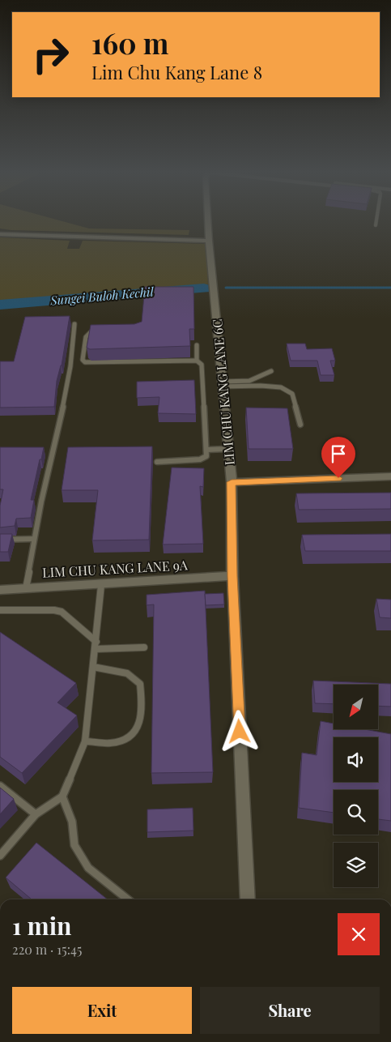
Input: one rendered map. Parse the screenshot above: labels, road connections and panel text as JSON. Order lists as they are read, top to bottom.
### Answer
{
  "streets": {
    "street": ["LIM CHU KANG LANE 6C", "LIM CHU KANG LANE 9A"]
  },
  "crossings": [
    ["LIM CHU KANG LANE 6C", "LIM CHU KANG LANE 9A"]
  ],
  "water": ["Sungei Buloh Kechil"],
  "north": "bottom left",
  "page": {
    "turn": ["160 m", "Lim Chu Kang Lane 8"],
    "heading": ["1 min", "220 m · 15:45"],
    "buttons": ["Exit", "Share"]
  }
}
